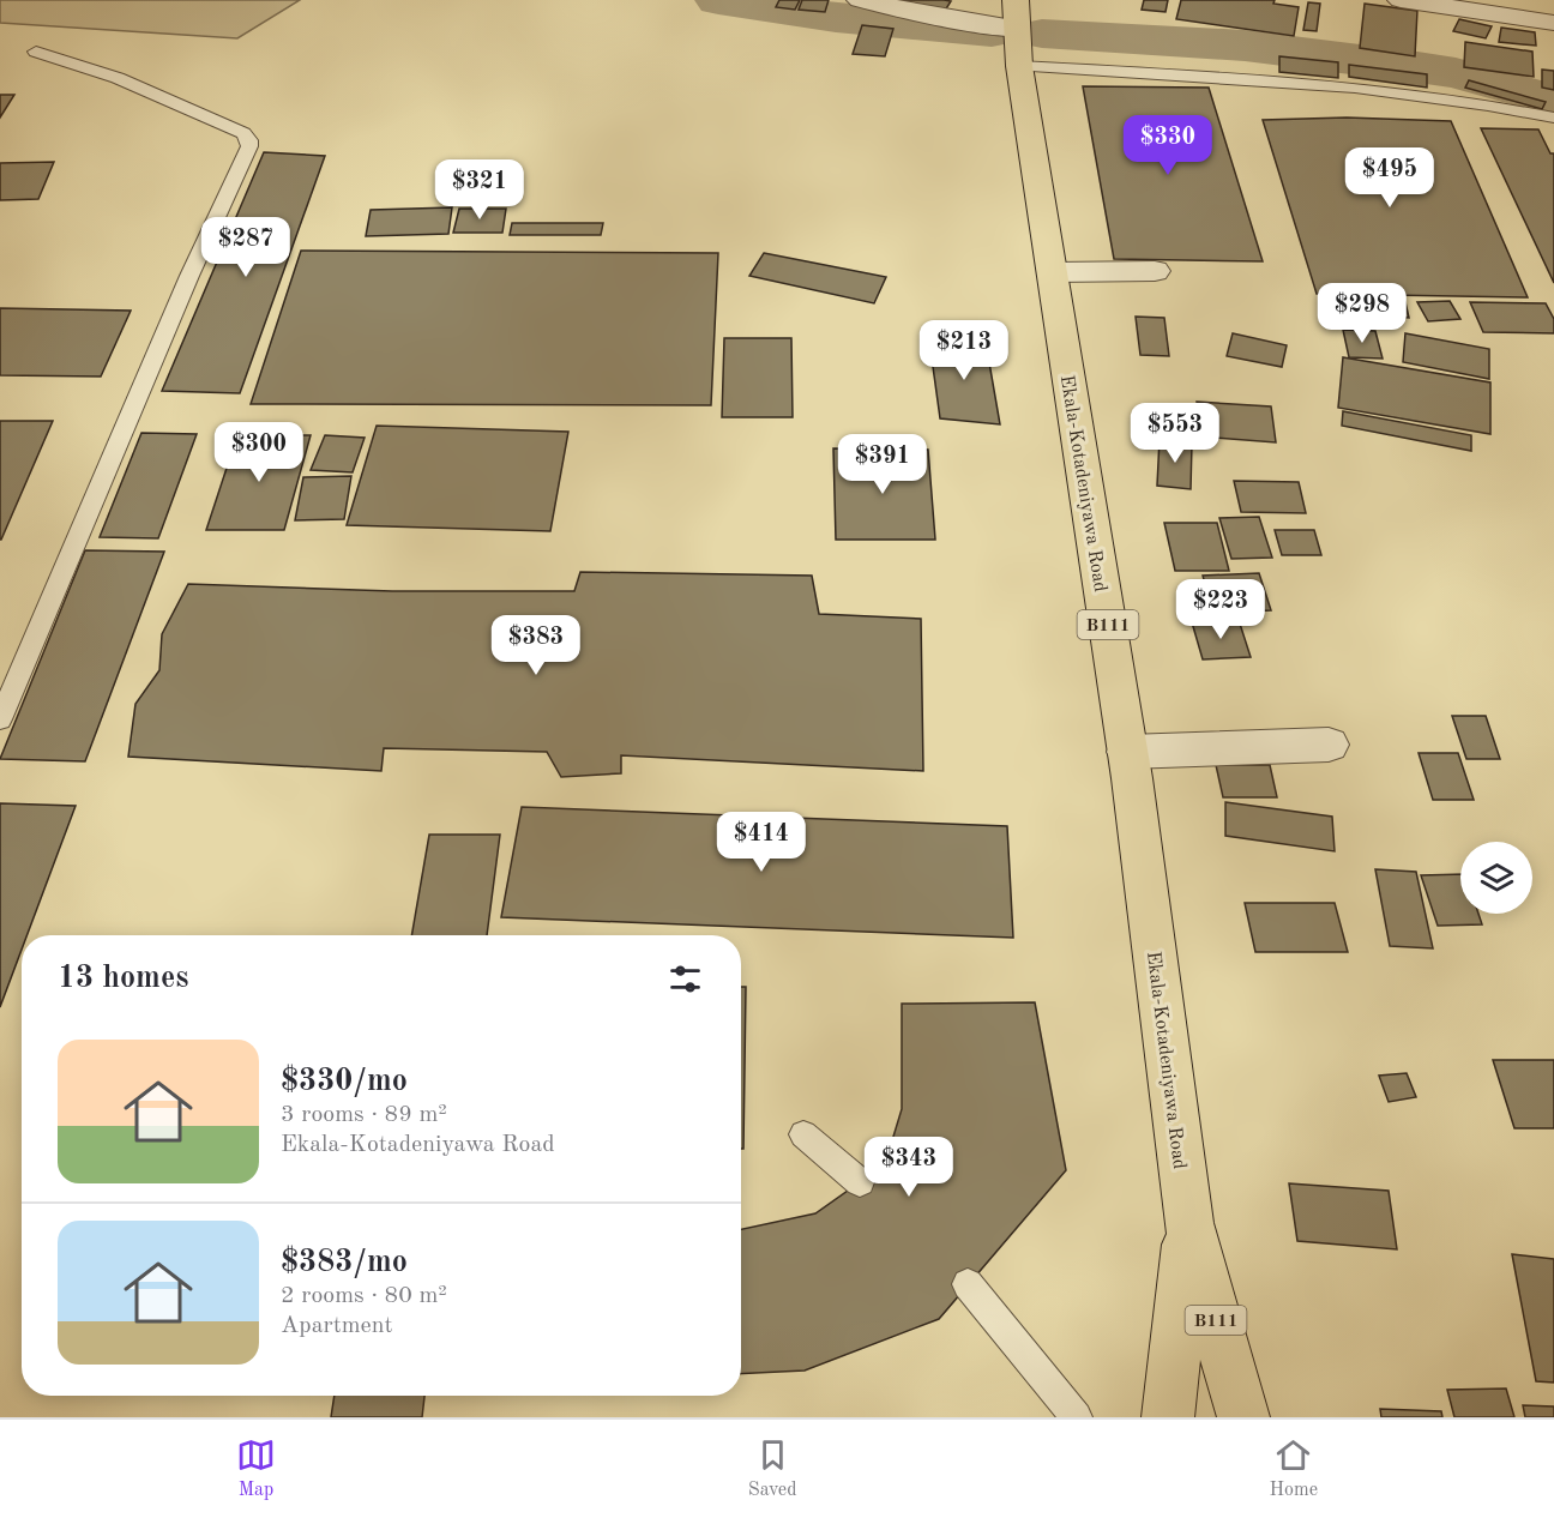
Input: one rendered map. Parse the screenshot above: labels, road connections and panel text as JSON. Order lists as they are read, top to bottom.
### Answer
{
  "streets": {
    "main road": ["Ekala-Kotadeniyawa Road", "B111"]
  },
  "page": {
    "price": [
      "$330",
      "$495",
      "$321",
      "$287",
      "$298",
      "$213",
      "$553",
      "$300",
      "$391",
      "$223",
      "$383",
      "$414",
      "$343"
    ],
    "heading": "13 homes",
    "list": [
      {
        "name": "$330/mo",
        "note": "3 rooms · 89 m² · Ekala-Kotadeniyawa Road"
      },
      {
        "name": "$383/mo",
        "note": "2 rooms · 80 m² · Apartment"
      }
    ],
    "tabs": ["Map", "Saved", "Home"]
  }
}
